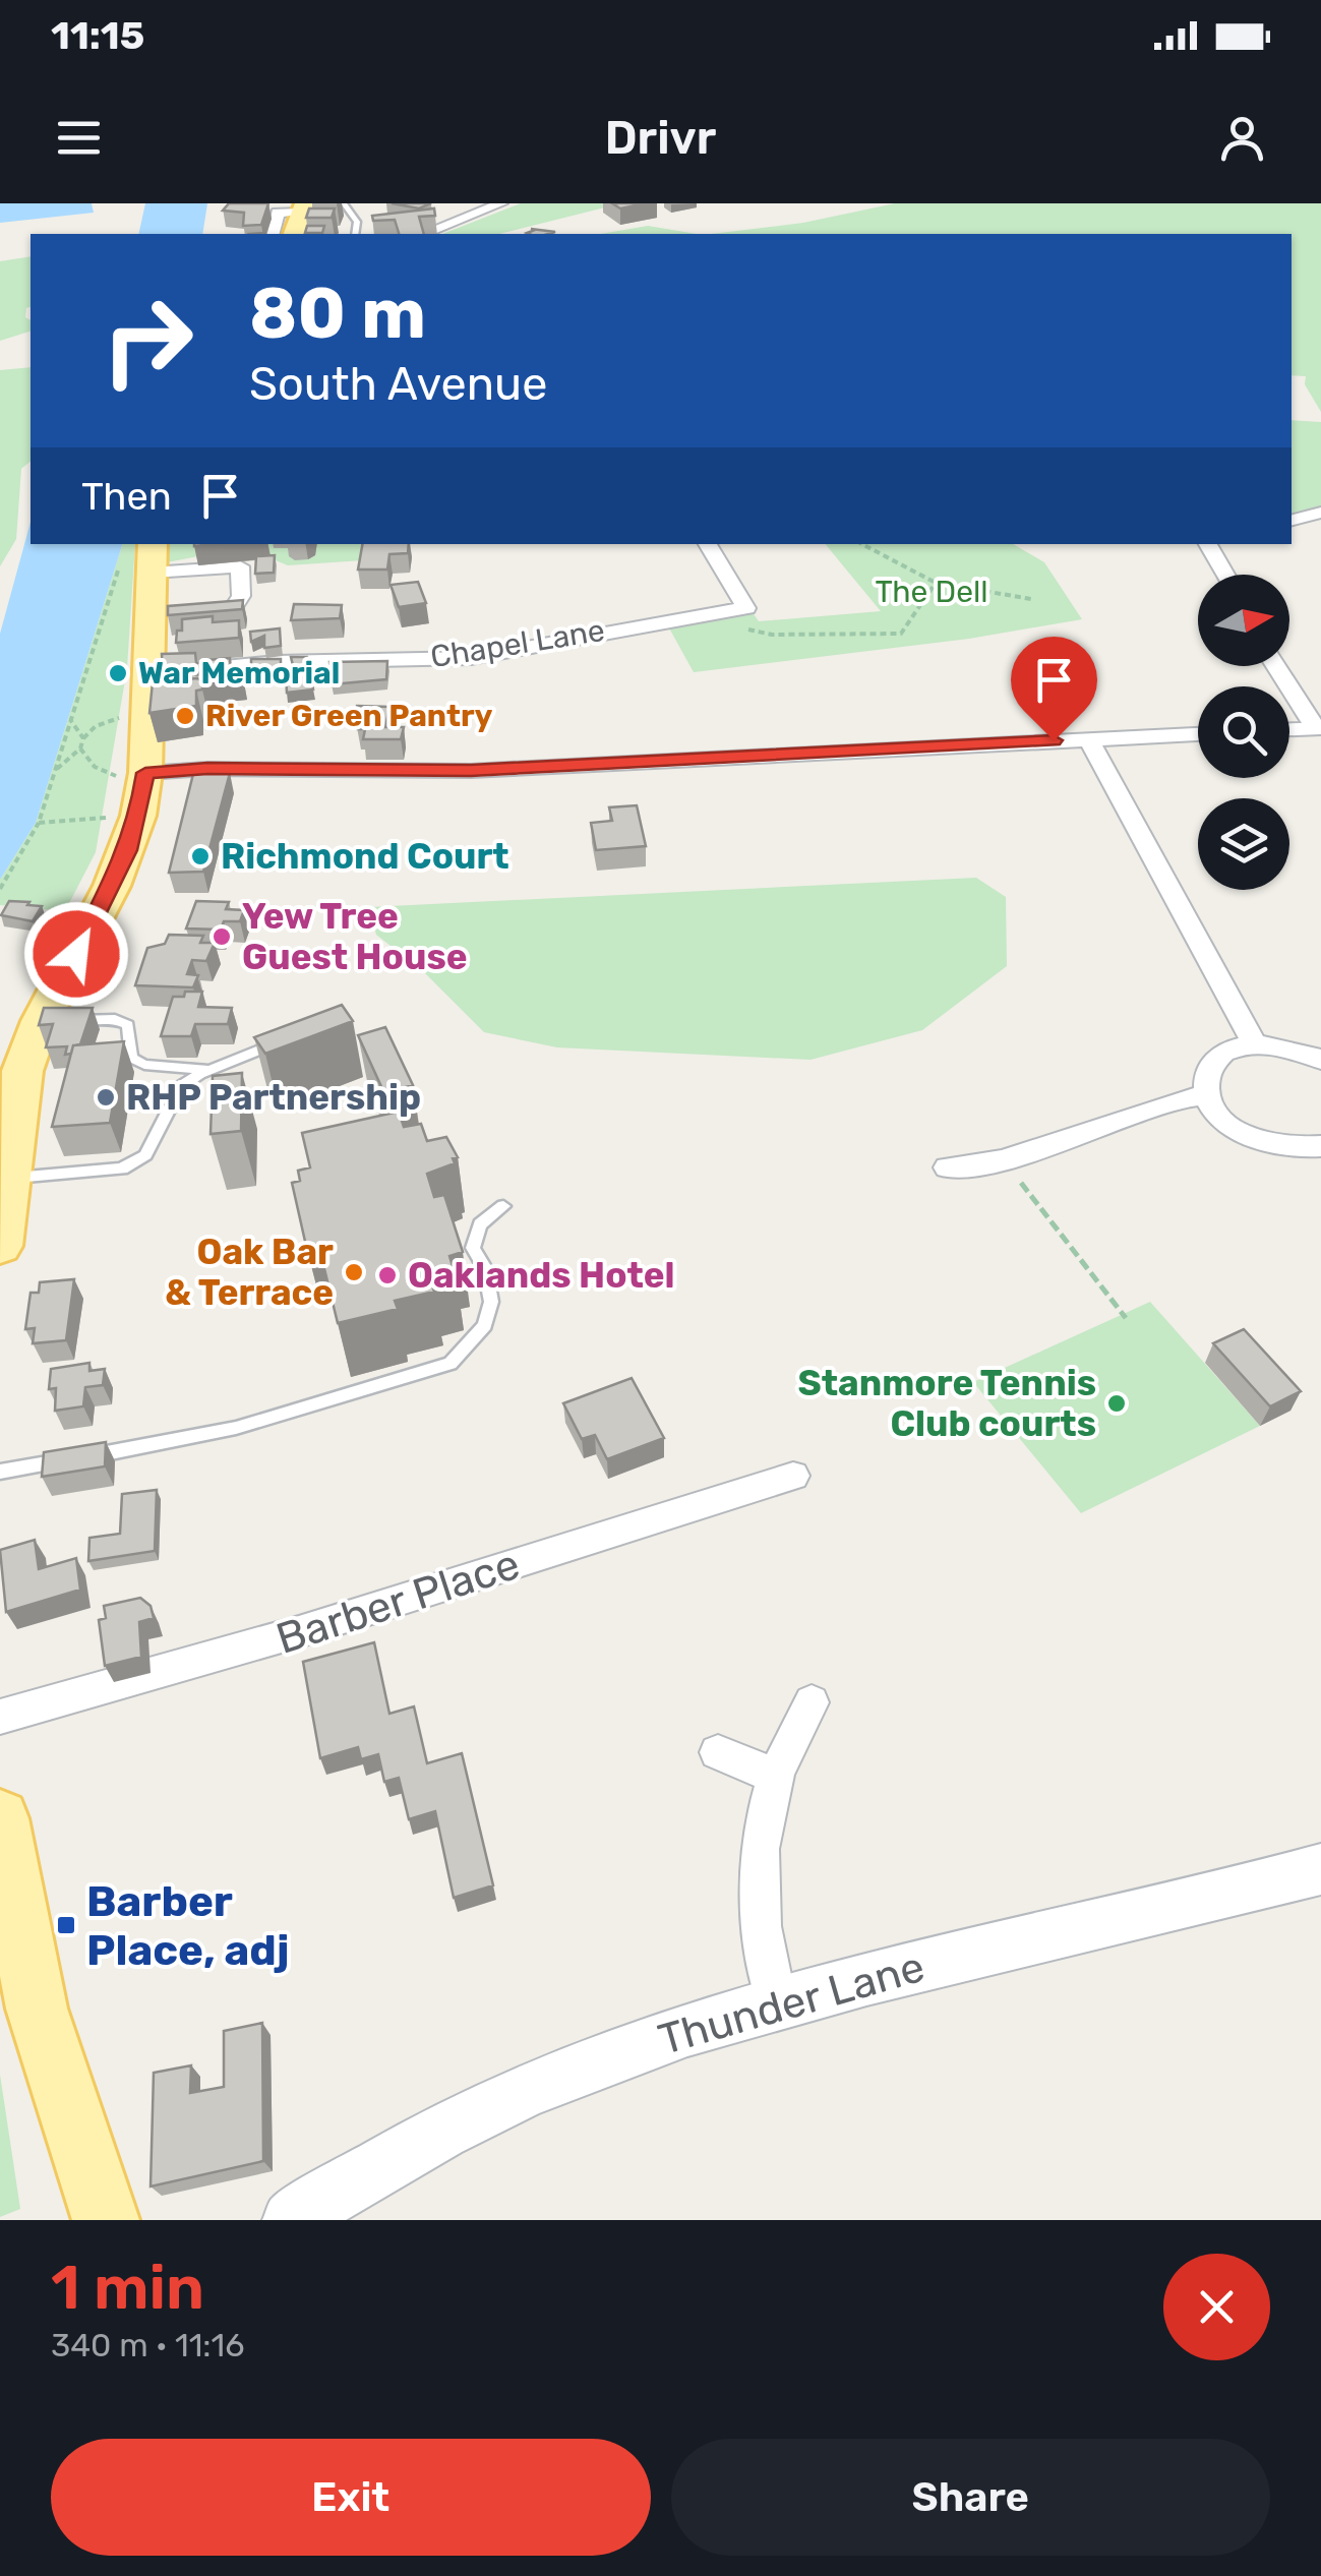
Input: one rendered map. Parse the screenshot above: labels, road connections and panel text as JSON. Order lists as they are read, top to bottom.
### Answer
{
  "streets": {
    "street": ["Chapel Lane", "Barber Place", "Thunder Lane"]
  },
  "parks": ["The Dell"],
  "places": {
    "other": [
      "War Memorial",
      "River Green Pantry",
      "Richmond Court",
      "Yew Tree Guest House",
      "RHP Partnership",
      "Oak Bar & Terrace",
      "Oaklands Hotel",
      "Stanmore Tennis Club courts"
    ],
    "transit": ["Barber Place, adj"]
  },
  "north": "right",
  "page": {
    "status": "11:15",
    "header": "Drivr",
    "turn": ["80 m", "South Avenue"],
    "then": "Then",
    "heading": ["1 min", "340 m · 11:16"],
    "buttons": ["Exit", "Share"]
  }
}
